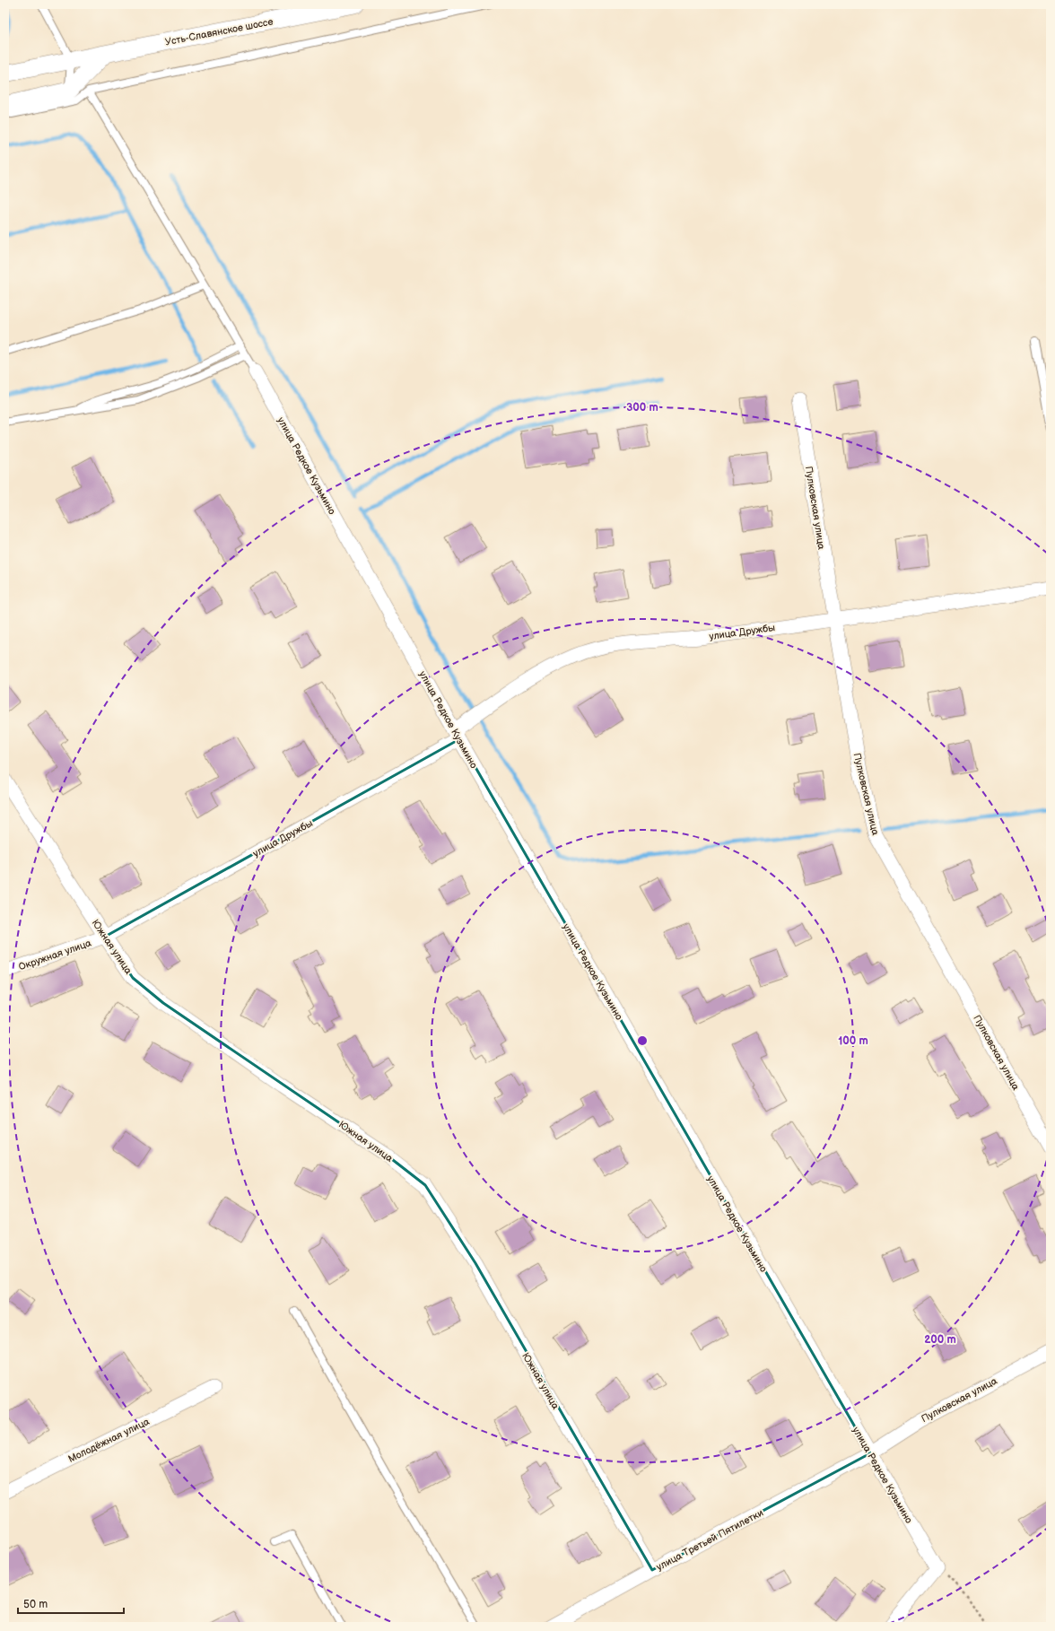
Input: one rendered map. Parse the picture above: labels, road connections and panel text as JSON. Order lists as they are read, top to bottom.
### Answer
{
  "streets": {
    "street": [
      "Усть-Славянское шоссе",
      "улица Редкое Кузьмино",
      "Пулковская улица",
      "улица Дружбы",
      "Южная улица",
      "Окружная улица",
      "Молодёжная улица",
      "улица Третьей Пятилетки"
    ]
  },
  "crossings": [
    ["улица Редкое Кузьмино", "Пулковская улица"],
    ["улица Редкое Кузьмино", "улица Дружбы"],
    ["улица Редкое Кузьмино", "улица Третьей Пятилетки"],
    ["Пулковская улица", "улица Дружбы"],
    ["Пулковская улица", "улица Третьей Пятилетки"],
    ["улица Дружбы", "Южная улица"],
    ["улица Дружбы", "Окружная улица"],
    ["Южная улица", "Окружная улица"],
    ["Южная улица", "улица Третьей Пятилетки"]
  ],
  "scale_bar": "50 m",
  "rings": ["300 m", "100 m", "200 m"]
}
